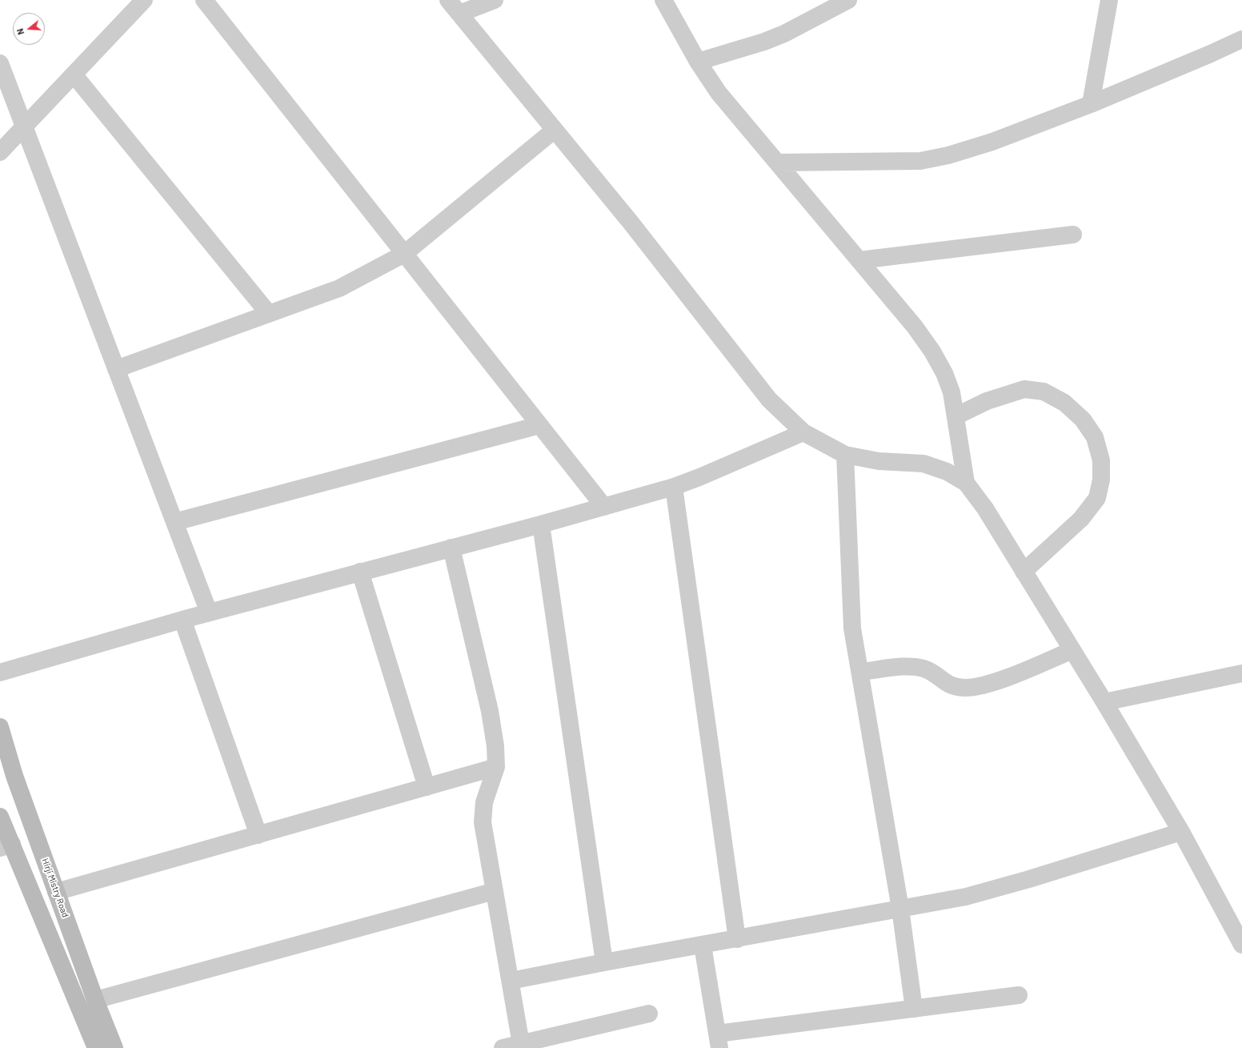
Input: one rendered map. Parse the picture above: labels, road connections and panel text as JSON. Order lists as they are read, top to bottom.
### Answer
{
  "streets": {
    "main road": ["Hirji Mistry Road"]
  },
  "north": "left"
}
